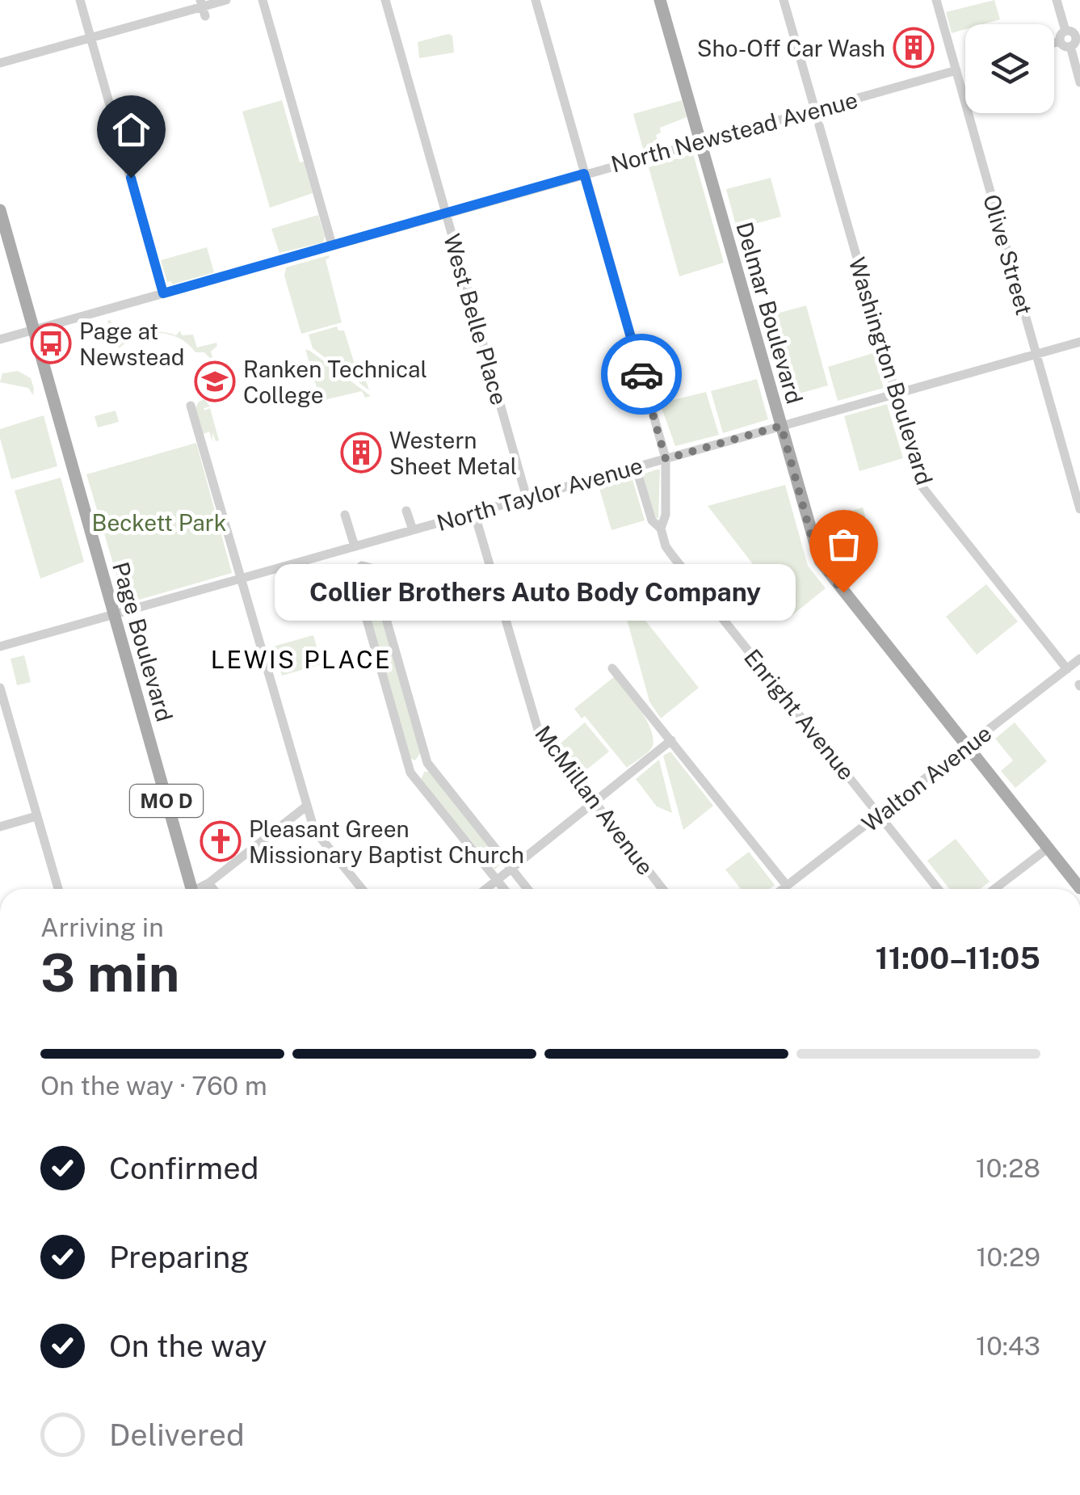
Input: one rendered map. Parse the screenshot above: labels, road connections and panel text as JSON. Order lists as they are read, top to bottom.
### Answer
{
  "streets": {
    "main road": ["Delmar Boulevard", "Page Boulevard", "MO D"],
    "street": [
      "North Newstead Avenue",
      "Olive Street",
      "West Belle Place",
      "Washington Boulevard",
      "North Taylor Avenue",
      "Enright Avenue",
      "Walton Avenue",
      "McMillan Avenue"
    ]
  },
  "crossings": [
    ["North Newstead Avenue", "Olive Street"],
    ["North Newstead Avenue", "Delmar Boulevard"],
    ["North Newstead Avenue", "West Belle Place"],
    ["North Newstead Avenue", "Page Boulevard"],
    ["Olive Street", "North Taylor Avenue"],
    ["Delmar Boulevard", "North Taylor Avenue"],
    ["Delmar Boulevard", "Walton Avenue"],
    ["West Belle Place", "North Taylor Avenue"],
    ["Washington Boulevard", "North Taylor Avenue"],
    ["Washington Boulevard", "Walton Avenue"],
    ["North Taylor Avenue", "Page Boulevard"],
    ["North Taylor Avenue", "Enright Avenue"],
    ["North Taylor Avenue", "McMillan Avenue"],
    ["Enright Avenue", "Walton Avenue"]
  ],
  "districts": ["LEWIS PLACE"],
  "parks": ["Beckett Park"],
  "places": {
    "building": ["Sho-Off Car Wash", "Western Sheet Metal"],
    "bus stop": ["Page at Newstead"],
    "school or university": ["Ranken Technical College"],
    "other": ["Collier Brothers Auto Body Company"],
    "church": ["Pleasant Green Missionary Baptist Church"]
  },
  "page": {
    "bubble": "Collier Brothers Auto Body Company",
    "heading": ["3 min", "Arriving in", "11:00–11:05"],
    "bar": "On the way · 760 m",
    "list": [
      ["Confirmed", "10:28"],
      ["Preparing", "10:29"],
      ["On the way", "10:43"],
      "Delivered"
    ]
  }
}
